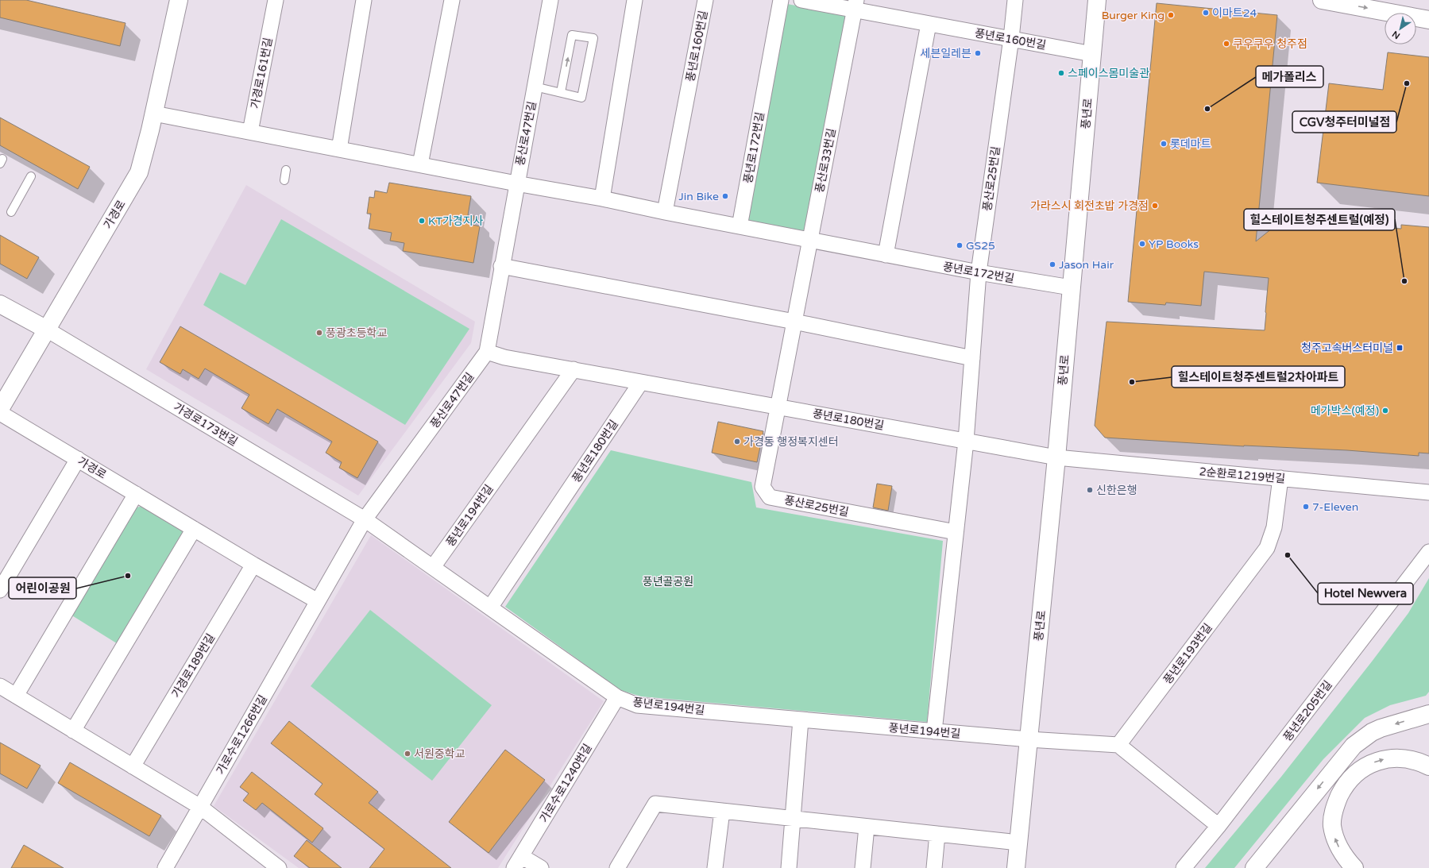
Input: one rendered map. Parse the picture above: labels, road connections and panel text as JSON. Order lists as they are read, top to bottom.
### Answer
{
  "streets": {
    "street": [
      "풍년로160번길",
      "가경로161번길",
      "풍년로",
      "풍산로47번길",
      "풍년로172번길",
      "풍산로33번길",
      "풍산로25번길",
      "가경로",
      "풍년로180번길",
      "가경로173번길",
      "2순환로1219번길",
      "풍년로194번길",
      "풍년로193번길",
      "가경로189번길",
      "풍년로205번길",
      "가로수로1266번길",
      "가로수로1240번길"
    ]
  },
  "crossings": [
    ["풍년로160번길", "풍년로"],
    ["풍년로160번길", "풍년로172번길"],
    ["풍년로160번길", "풍산로33번길"],
    ["풍년로160번길", "풍산로25번길"],
    ["풍년로", "풍년로172번길"],
    ["풍년로", "풍년로180번길"],
    ["풍년로", "2순환로1219번길"],
    ["풍년로", "풍년로194번길"],
    ["풍산로47번길", "풍년로172번길"],
    ["풍산로47번길", "풍년로180번길"],
    ["풍산로47번길", "가경로173번길"],
    ["풍산로47번길", "풍년로194번길"],
    ["풍산로47번길", "가로수로1266번길"],
    ["풍년로172번길", "풍산로33번길"],
    ["풍년로172번길", "풍산로25번길"],
    ["풍산로33번길", "풍산로25번길"],
    ["풍산로33번길", "풍년로180번길"],
    ["풍산로25번길", "풍년로180번길"],
    ["풍산로25번길", "풍년로194번길"],
    ["가경로", "가경로173번길"],
    ["풍년로180번길", "2순환로1219번길"],
    ["풍년로180번길", "풍년로194번길"],
    ["가경로173번길", "풍년로194번길"],
    ["가경로173번길", "가로수로1266번길"],
    ["2순환로1219번길", "풍년로193번길"],
    ["풍년로194번길", "가로수로1266번길"],
    ["풍년로194번길", "가로수로1240번길"]
  ],
  "parks": ["풍년골공원"],
  "places": {
    "other": [
      "이마트24",
      "Burger King",
      "쿠우쿠우 청주점",
      "세븐일레븐",
      "스페이스몸미술관",
      "CGV청주터미널점",
      "메가폴리스",
      "롯데마트",
      "Jin Bike",
      "가라스시 회전초밥 가경점",
      "KT가경지사",
      "YP Books",
      "GS25",
      "Jason Hair",
      "힐스테이트청주센트럴(예정)",
      "풍광초등학교",
      "힐스테이트청주센트럴2차아파트",
      "메가박스(예정)",
      "가경동 행정복지센터",
      "신한은행",
      "7-Eleven",
      "Hotel Newvera",
      "어린이공원",
      "서원중학교"
    ],
    "transit": ["청주고속버스터미널"]
  },
  "north": "bottom left"
}
